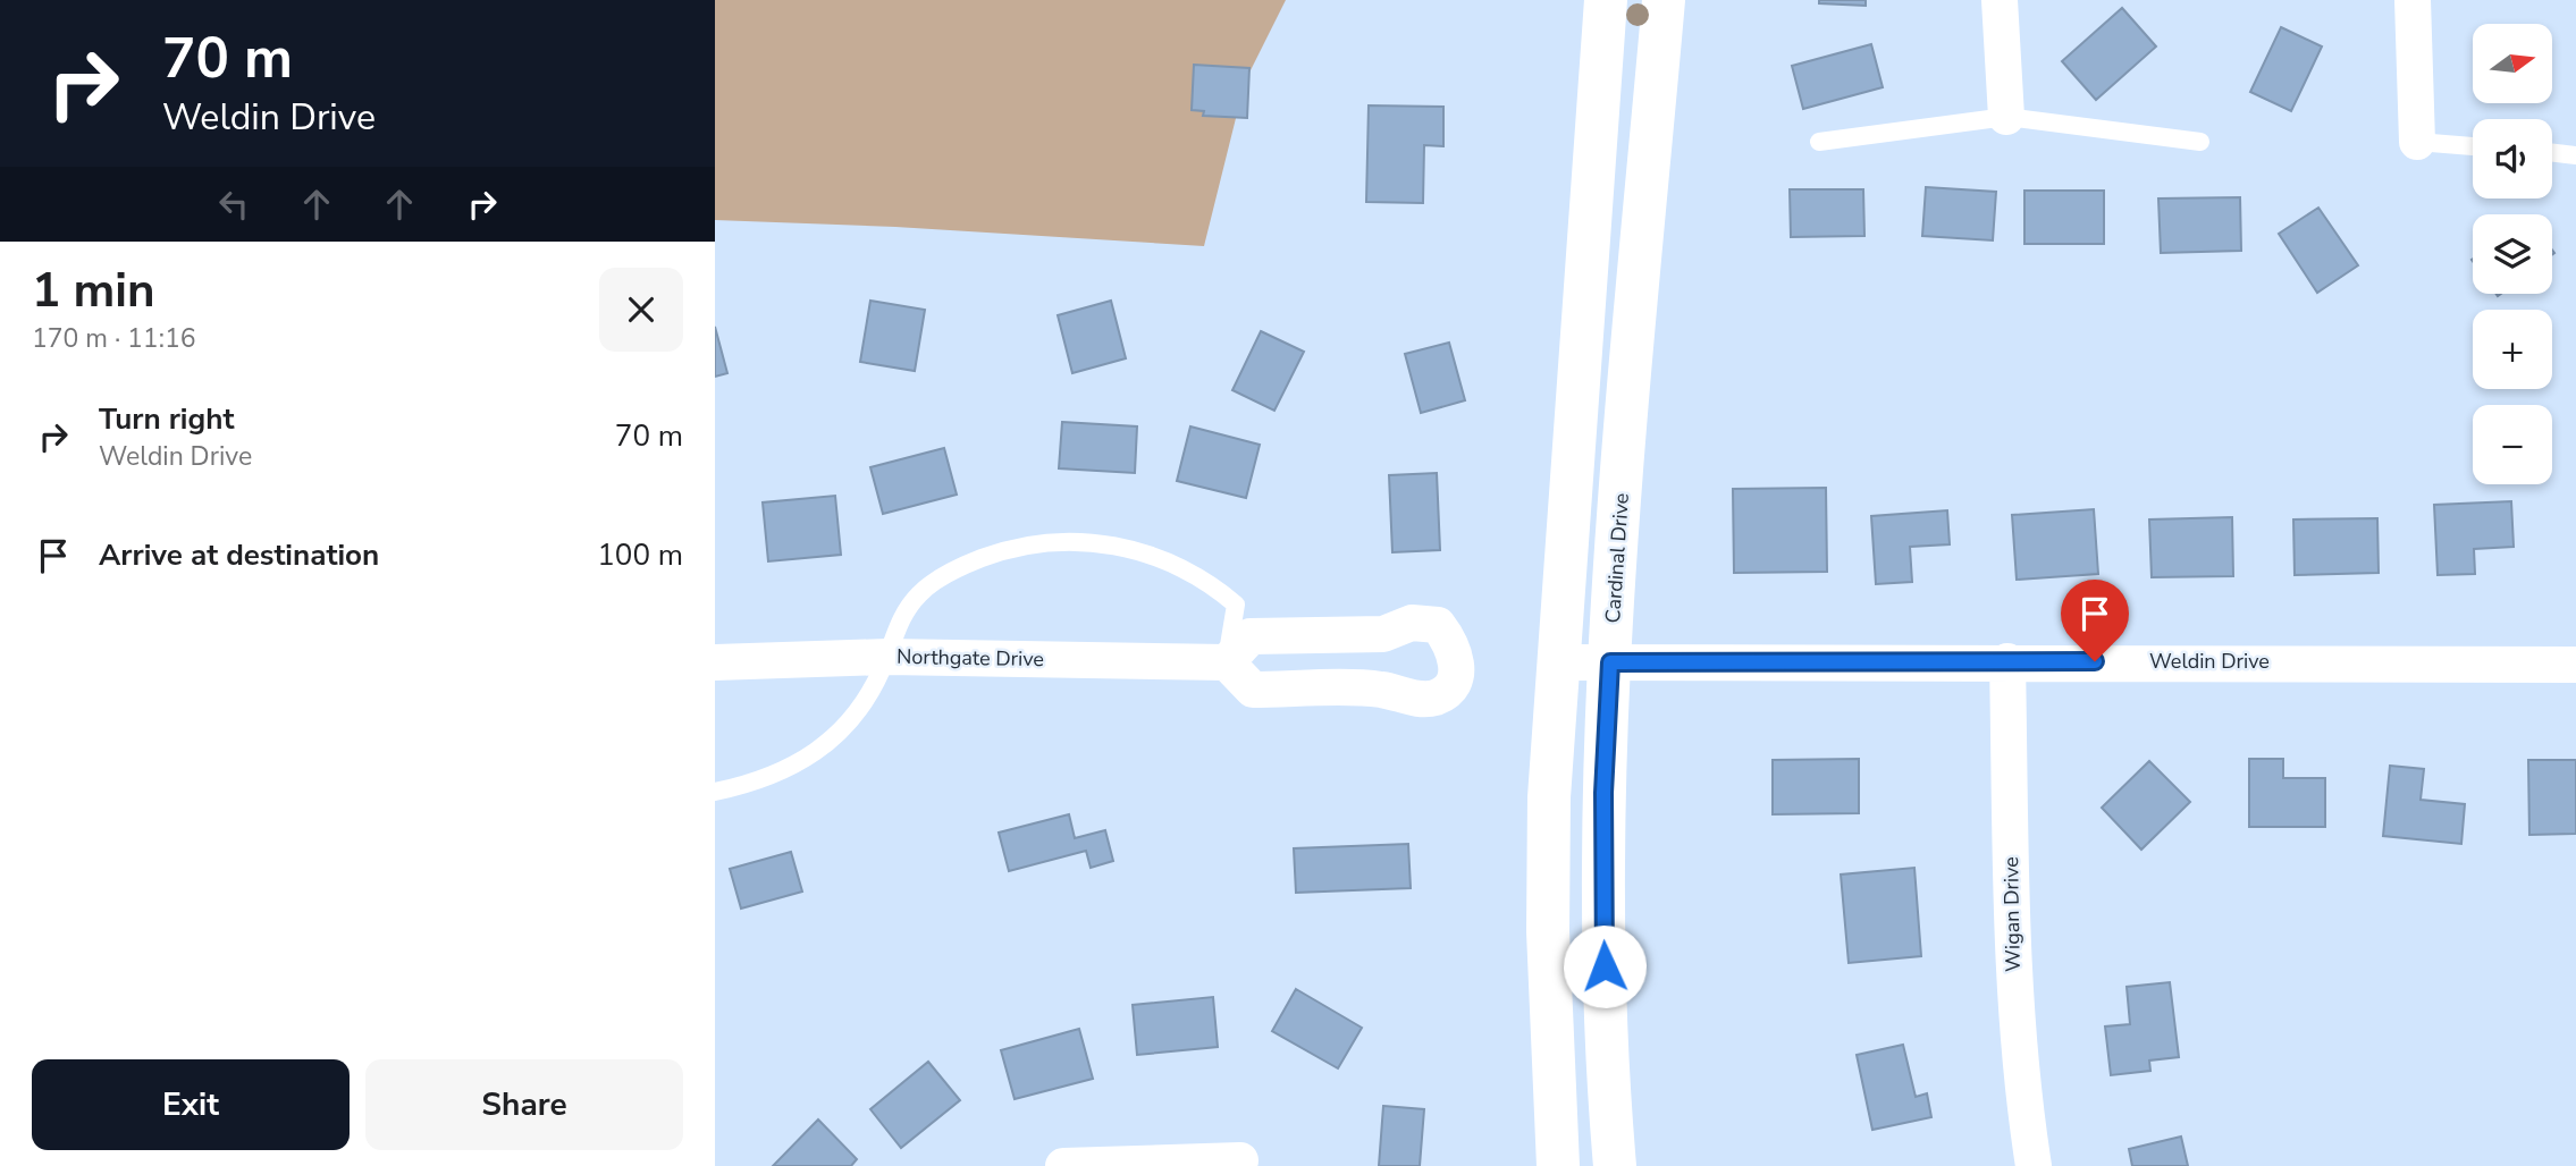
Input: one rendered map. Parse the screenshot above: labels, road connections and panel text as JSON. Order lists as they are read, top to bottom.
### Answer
{
  "streets": {
    "main road": ["Cardinal Drive"],
    "street": ["Northgate Drive", "Weldin Drive", "Wigan Drive"]
  },
  "crossings": [
    ["Cardinal Drive", "Weldin Drive"],
    ["Weldin Drive", "Wigan Drive"]
  ],
  "north": "right",
  "page": {
    "turn": ["70 m", "Weldin Drive"],
    "map_buttons": ["+", "−"],
    "heading": ["1 min", "170 m · 11:16"],
    "list": [
      {
        "name": "Turn right",
        "note": "Weldin Drive",
        "value": "70 m"
      },
      {
        "name": "Arrive at destination",
        "value": "100 m"
      }
    ],
    "buttons": ["Exit", "Share"]
  }
}
